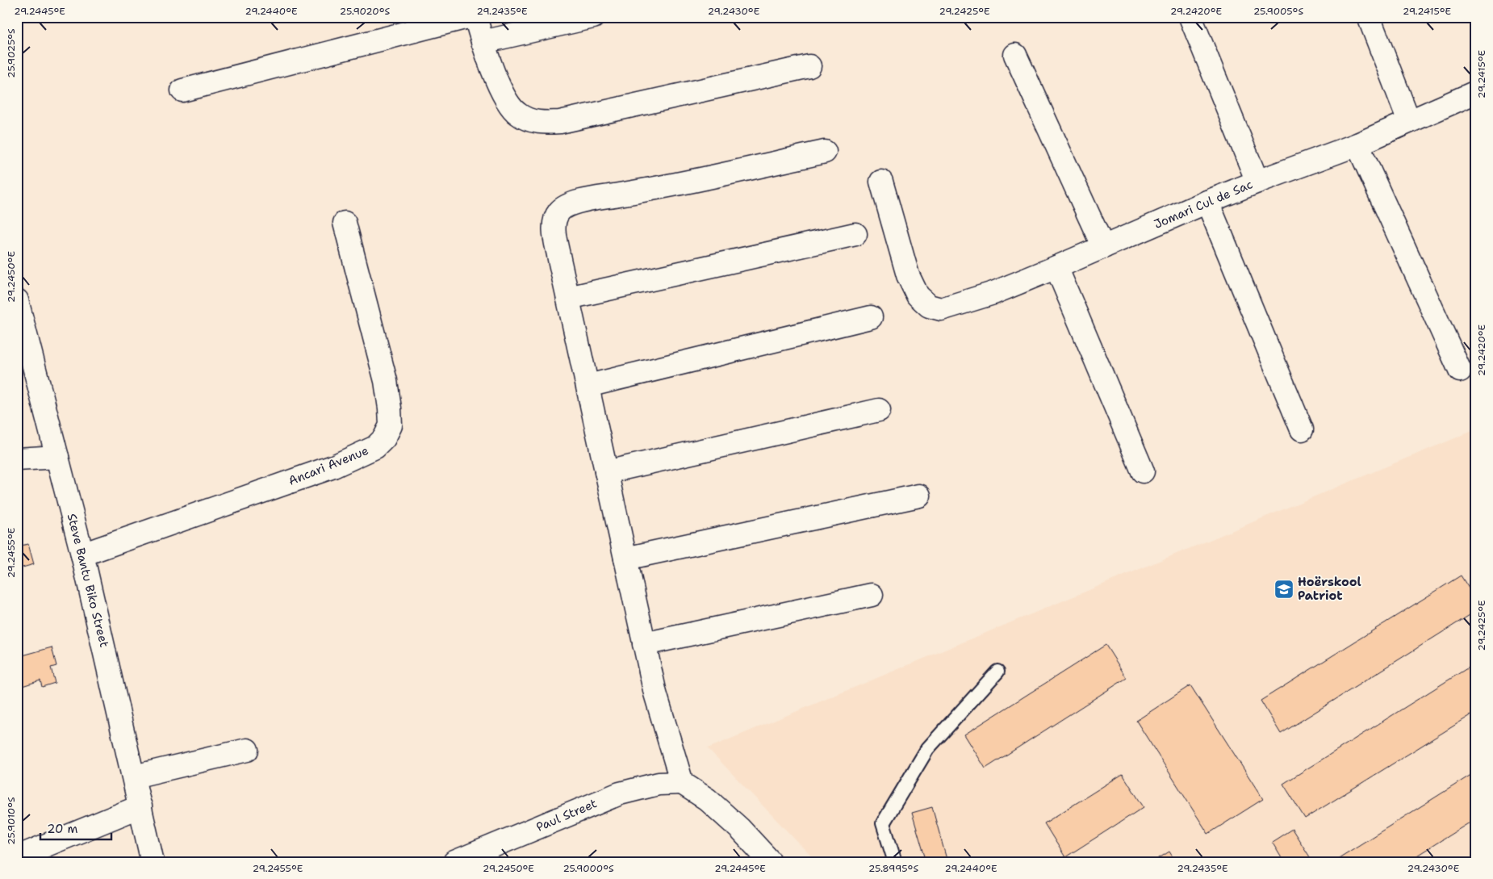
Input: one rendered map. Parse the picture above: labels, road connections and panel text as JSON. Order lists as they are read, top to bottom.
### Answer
{
  "streets": {
    "street": [
      "Jomari Cul de Sac",
      "Ancari Avenue",
      "Steve Bantu Biko Street",
      "Paul Street"
    ]
  },
  "crossings": [
    ["Ancari Avenue", "Steve Bantu Biko Street"]
  ],
  "places": {
    "school or university": ["Hoërskool Patriot"]
  },
  "scale_bar": "20 m",
  "coordinates": [
    "29.2445°E",
    "29.2440°E",
    "25.9020°S",
    "29.2435°E",
    "29.2430°E",
    "29.2425°E",
    "29.2420°E",
    "25.9005°S",
    "29.2415°E",
    "25.9025°S",
    "29.2450°E",
    "29.2455°E",
    "25.9010°S",
    "25.9000°S",
    "25.8995°S"
  ]
}
